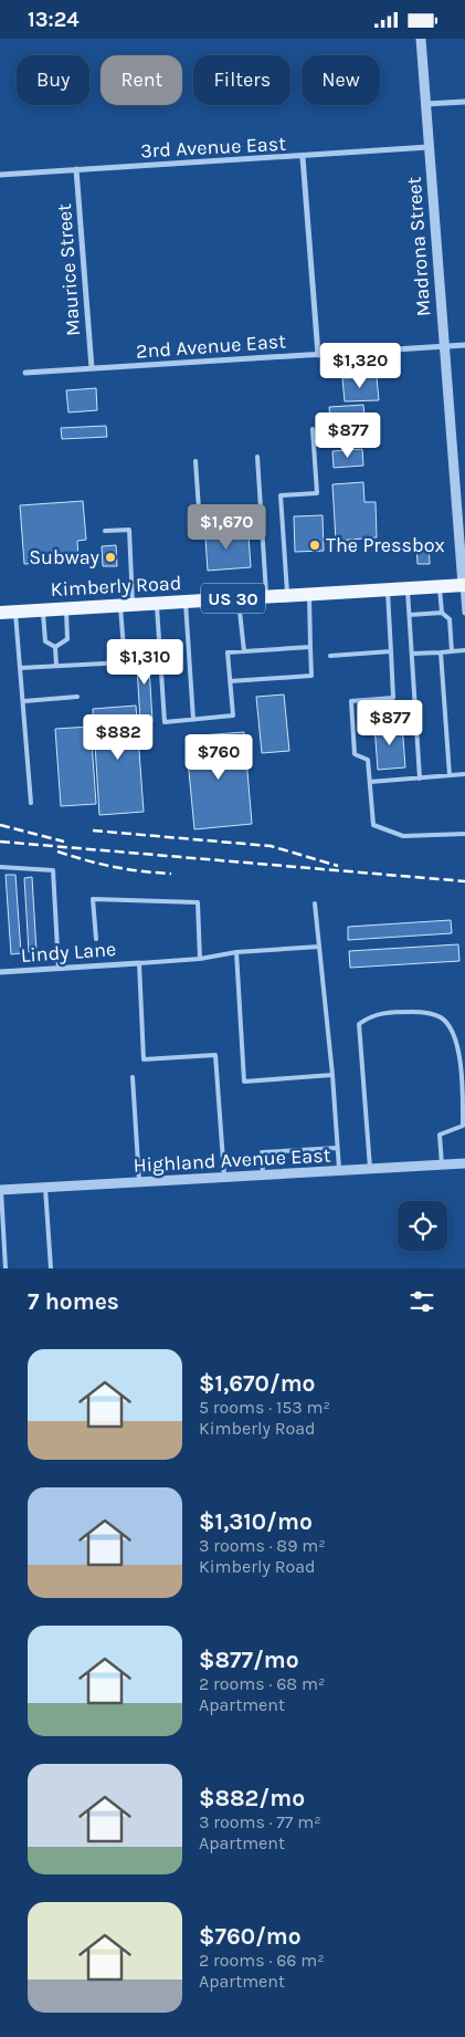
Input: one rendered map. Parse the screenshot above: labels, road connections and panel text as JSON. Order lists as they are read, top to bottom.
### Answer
{
  "streets": {
    "main road": ["Kimberly Road", "US 30"],
    "street": [
      "3rd Avenue East",
      "Madrona Street",
      "Maurice Street",
      "2nd Avenue East",
      "Lindy Lane",
      "Highland Avenue East"
    ]
  },
  "crossings": [
    ["3rd Avenue East", "Madrona Street"],
    ["3rd Avenue East", "Maurice Street"],
    ["Madrona Street", "2nd Avenue East"],
    ["Madrona Street", "Kimberly Road"],
    ["Maurice Street", "2nd Avenue East"]
  ],
  "places": ["The Pressbox", "Subway"],
  "page": {
    "status": "13:24",
    "chip": [
      "Buy",
      "Rent",
      "Filters",
      "New"
    ],
    "price": [
      "$1,320",
      "$877",
      "$1,670",
      "$1,310",
      "$877",
      "$882",
      "$760"
    ],
    "heading": "7 homes",
    "list": [
      {
        "name": "$1,670/mo",
        "note": "5 rooms · 153 m² · Kimberly Road"
      },
      {
        "name": "$1,310/mo",
        "note": "3 rooms · 89 m² · Kimberly Road"
      },
      {
        "name": "$877/mo",
        "note": "2 rooms · 68 m² · Apartment"
      },
      {
        "name": "$882/mo",
        "note": "3 rooms · 77 m² · Apartment"
      },
      {
        "name": "$760/mo",
        "note": "2 rooms · 66 m² · Apartment"
      }
    ]
  }
}
